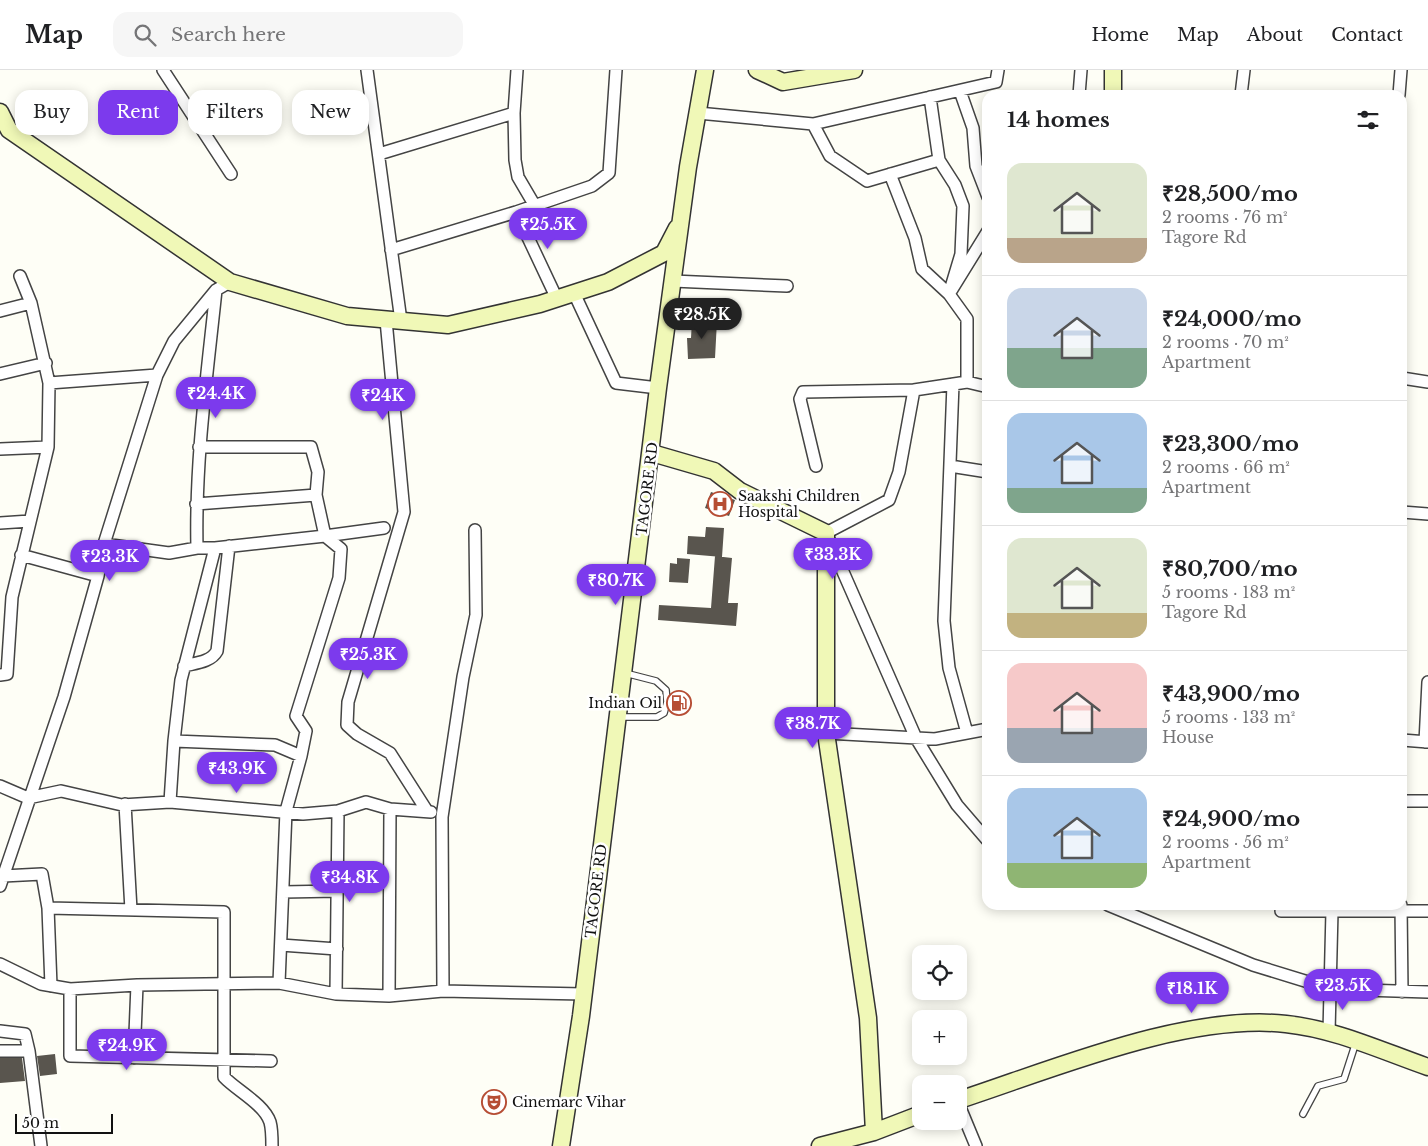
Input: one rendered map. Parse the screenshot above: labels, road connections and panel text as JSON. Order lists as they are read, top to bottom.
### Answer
{
  "streets": {
    "street": ["TAGORE RD"]
  },
  "places": {
    "hospital": ["Saakshi Children Hospital"],
    "fuel station": ["Indian Oil"],
    "theatre": ["Cinemarc Vihar"]
  },
  "scale_bar": "50 m",
  "page": {
    "header": "Map",
    "search": "Search here",
    "nav": [
      "Home",
      "Map",
      "About",
      "Contact"
    ],
    "chip": [
      "Buy",
      "Rent",
      "Filters",
      "New"
    ],
    "heading": "14 homes",
    "list": [
      {
        "name": "₹28,500/mo",
        "note": "2 rooms · 76 m² · Tagore Rd"
      },
      {
        "name": "₹24,000/mo",
        "note": "2 rooms · 70 m² · Apartment"
      },
      {
        "name": "₹23,300/mo",
        "note": "2 rooms · 66 m² · Apartment"
      },
      {
        "name": "₹80,700/mo",
        "note": "5 rooms · 183 m² · Tagore Rd"
      },
      {
        "name": "₹43,900/mo",
        "note": "5 rooms · 133 m² · House"
      },
      {
        "name": "₹24,900/mo",
        "note": "2 rooms · 56 m² · Apartment"
      }
    ],
    "price": [
      "₹25.5K",
      "₹28.5K",
      "₹24.4K",
      "₹24K",
      "₹33.3K",
      "₹23.3K",
      "₹80.7K",
      "₹25.3K",
      "₹38.7K",
      "₹43.9K",
      "₹34.8K",
      "₹23.5K",
      "₹18.1K",
      "₹24.9K"
    ],
    "map_buttons": ["+", "−"],
    "scale": "50 m"
  }
}
